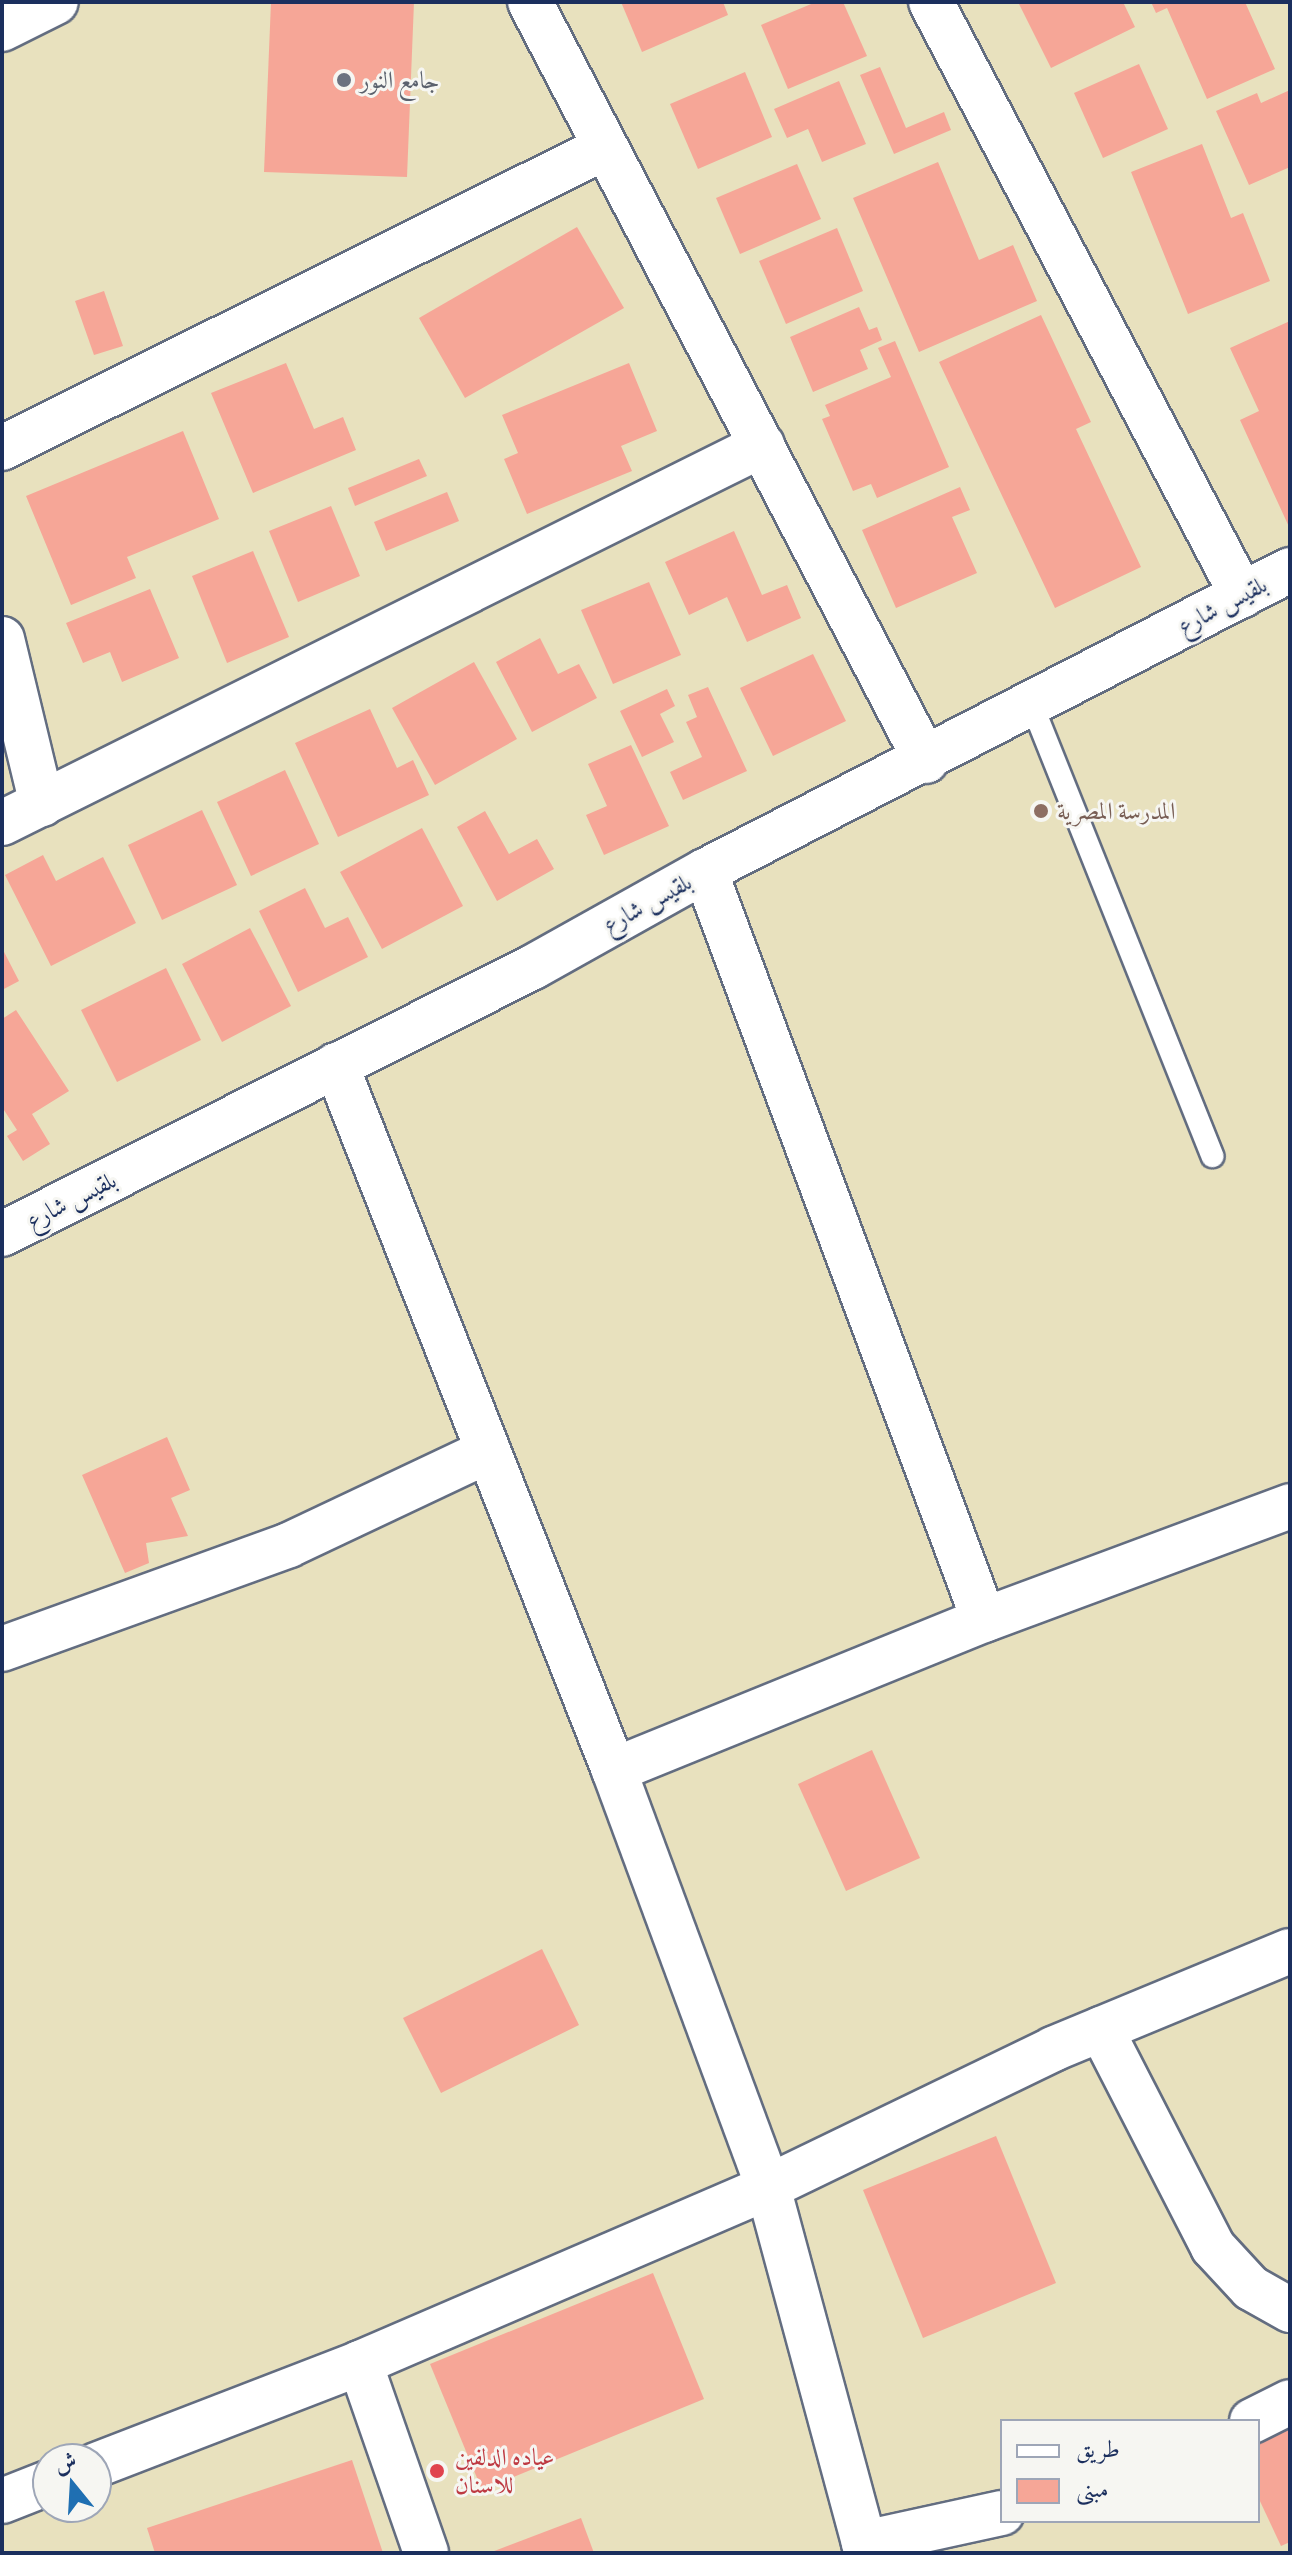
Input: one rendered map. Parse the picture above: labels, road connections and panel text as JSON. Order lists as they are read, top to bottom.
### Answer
{
  "streets": {
    "street": ["بلقيس شارع"]
  },
  "places": ["جامع النور", "المدرسة المصرية", "عياده الدلفين للاسنان"],
  "legend": ["طريق", "مبنى"],
  "north": "top"
}
